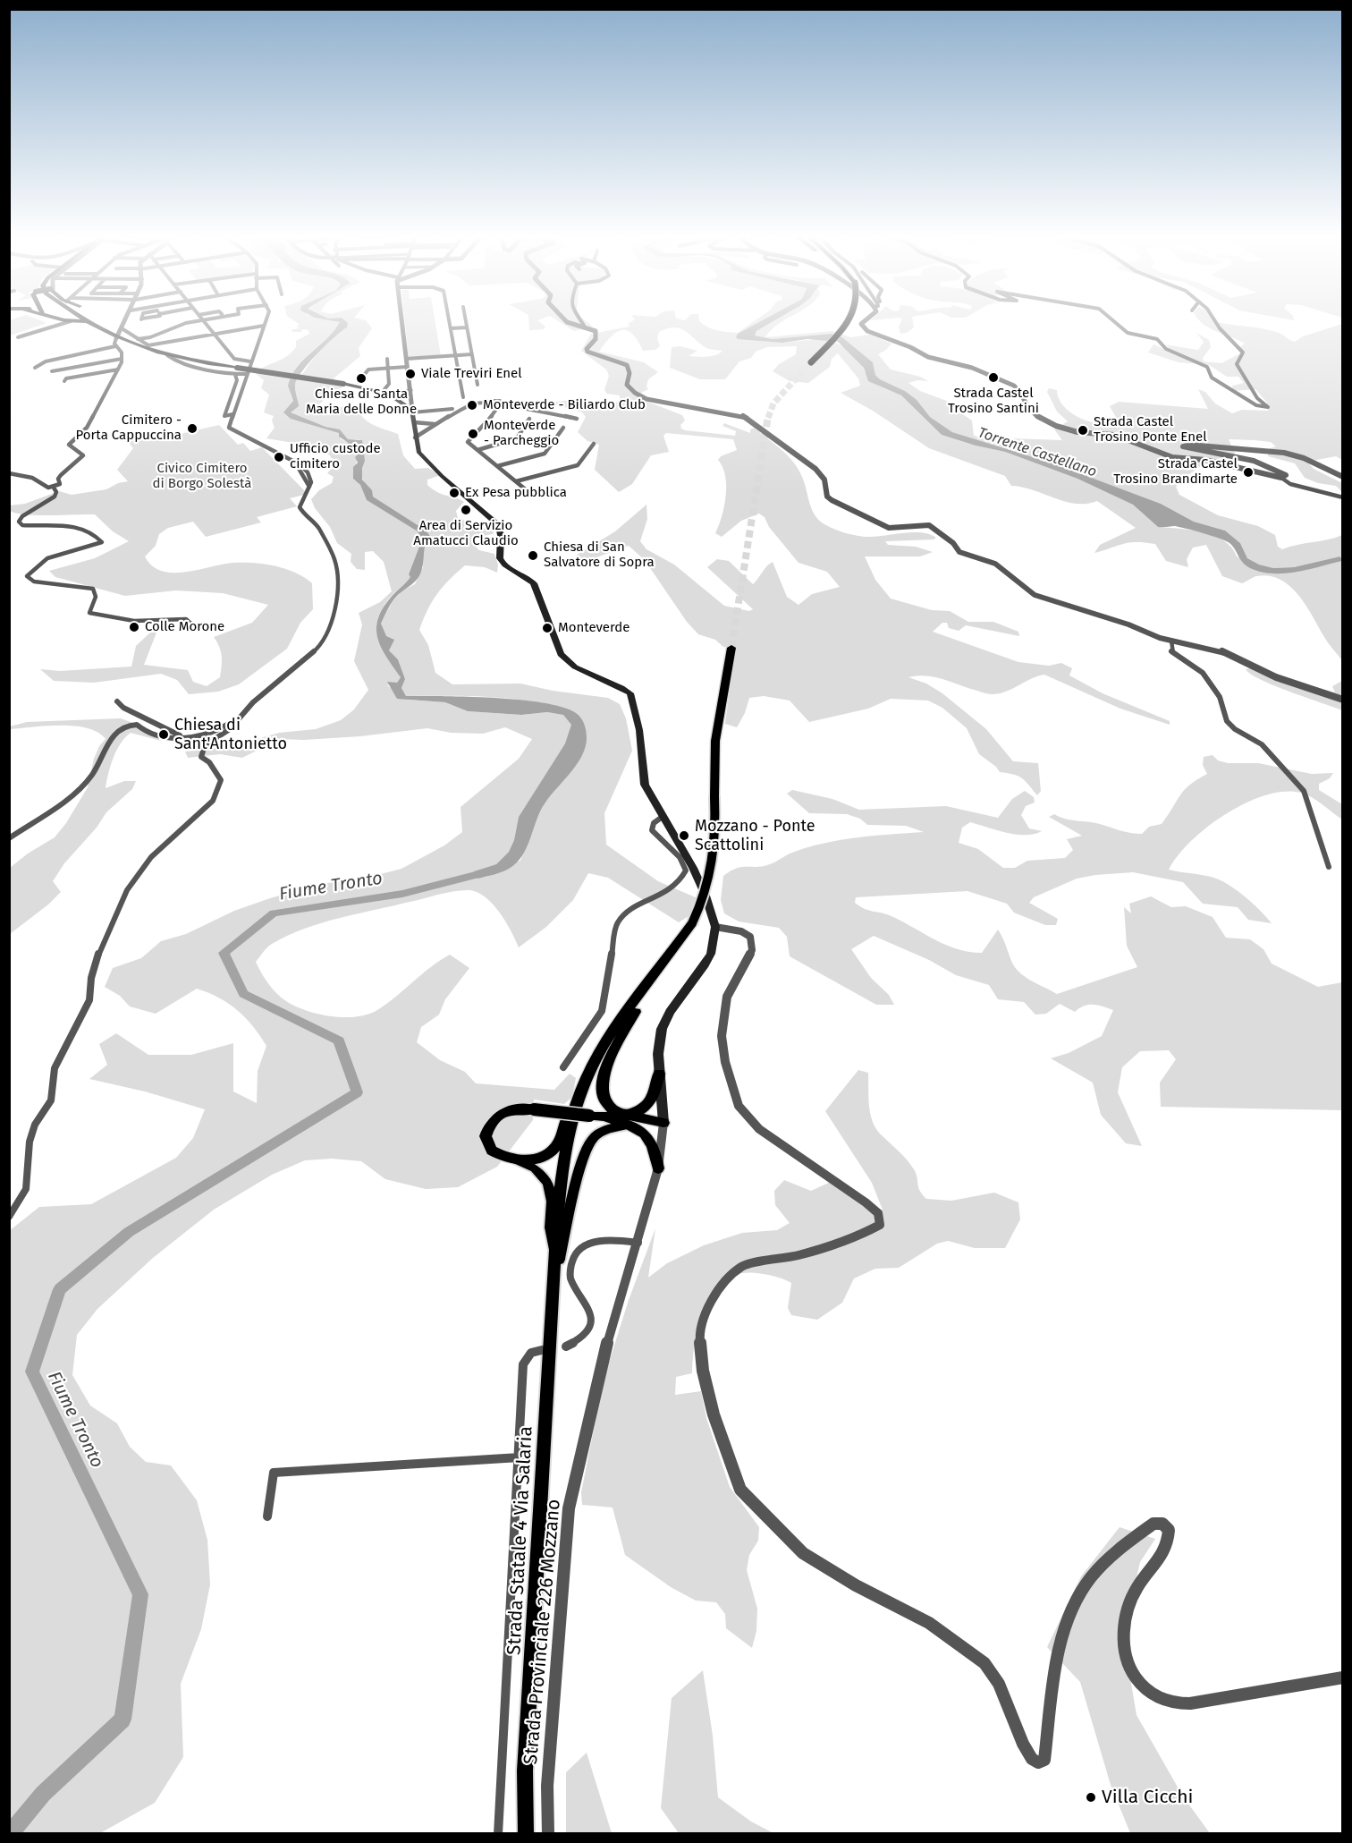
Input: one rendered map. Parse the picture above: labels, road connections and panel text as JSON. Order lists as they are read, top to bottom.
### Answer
{
  "streets": {
    "main road": ["Strada Statale 4 Via Salaria"],
    "street": ["Strada Provinciale 226 Mozzano"]
  },
  "water": ["Torrente Castellano", "Fiume Tronto"],
  "parks": ["Civico Cimitero di Borgo Solestà"],
  "places": [
    "Viale Treviri Enel",
    "Strada Castel Trosino Santini",
    "Chiesa di Santa Maria delle Donne",
    "Monteverde - Biliardo Club",
    "Cimitero - Porta Cappuccina",
    "Strada Castel Trosino Ponte Enel",
    "Monteverde - Parcheggio",
    "Ufficio custode cimitero",
    "Strada Castel Trosino Brandimarte",
    "Ex Pesa pubblica",
    "Area di Servizio Amatucci Claudio",
    "Chiesa di San Salvatore di Sopra",
    "Colle Morone",
    "Monteverde",
    "Chiesa di Sant'Antonietto",
    "Mozzano - Ponte Scattolini",
    "Villa Cicchi"
  ]
}
